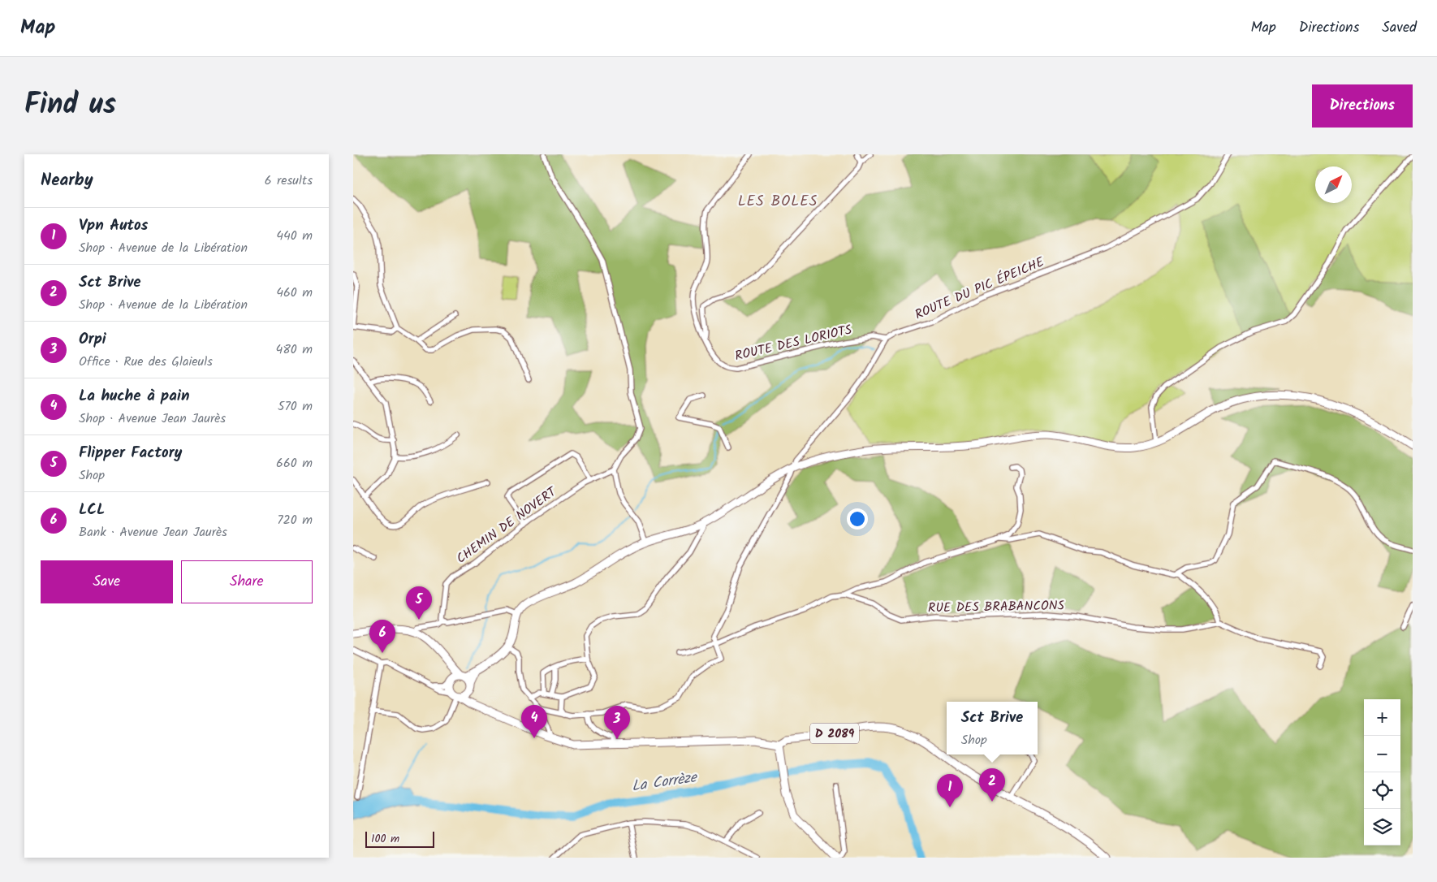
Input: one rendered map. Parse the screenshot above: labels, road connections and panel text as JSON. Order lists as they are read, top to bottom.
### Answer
{
  "streets": {
    "main road": ["D 2089"],
    "street": [
      "ROUTE DU PIC ÉPEICHE",
      "ROUTE DES LORIOTS",
      "CHEMIN DE NOVERT",
      "RUE DES BRABANCONS"
    ]
  },
  "crossings": [
    ["ROUTE DU PIC ÉPEICHE", "ROUTE DES LORIOTS"]
  ],
  "districts": ["LES BOLES"],
  "water": ["La Corrèze"],
  "scale_bar": "100 m",
  "north": "top right",
  "page": {
    "header": "Map",
    "nav": ["Map", "Directions", "Saved"],
    "title": "Find us",
    "buttons": [
      "Directions",
      ["Save", "Share"]
    ],
    "heading": ["Nearby", "6 results"],
    "list": [
      {
        "mark": "1",
        "name": "Vpn Autos",
        "note": "Shop · Avenue de la Libération",
        "value": "440 m"
      },
      {
        "mark": "2",
        "name": "Sct Brive",
        "note": "Shop · Avenue de la Libération",
        "value": "460 m"
      },
      {
        "mark": "3",
        "name": "Orpi",
        "note": "Office · Rue des Glaieuls",
        "value": "480 m"
      },
      {
        "mark": "4",
        "name": "La huche à pain",
        "note": "Shop · Avenue Jean Jaurès",
        "value": "570 m"
      },
      {
        "mark": "5",
        "name": "Flipper Factory",
        "note": "Shop",
        "value": "660 m"
      },
      {
        "mark": "6",
        "name": "LCL",
        "note": "Bank · Avenue Jean Jaurès",
        "value": "720 m"
      }
    ],
    "pins": [
      "5",
      "6",
      "4",
      "3",
      "2",
      "1"
    ],
    "map_buttons": ["+", "−"],
    "popup": ["Sct Brive", "Shop"],
    "scale": "100 m"
  }
}
